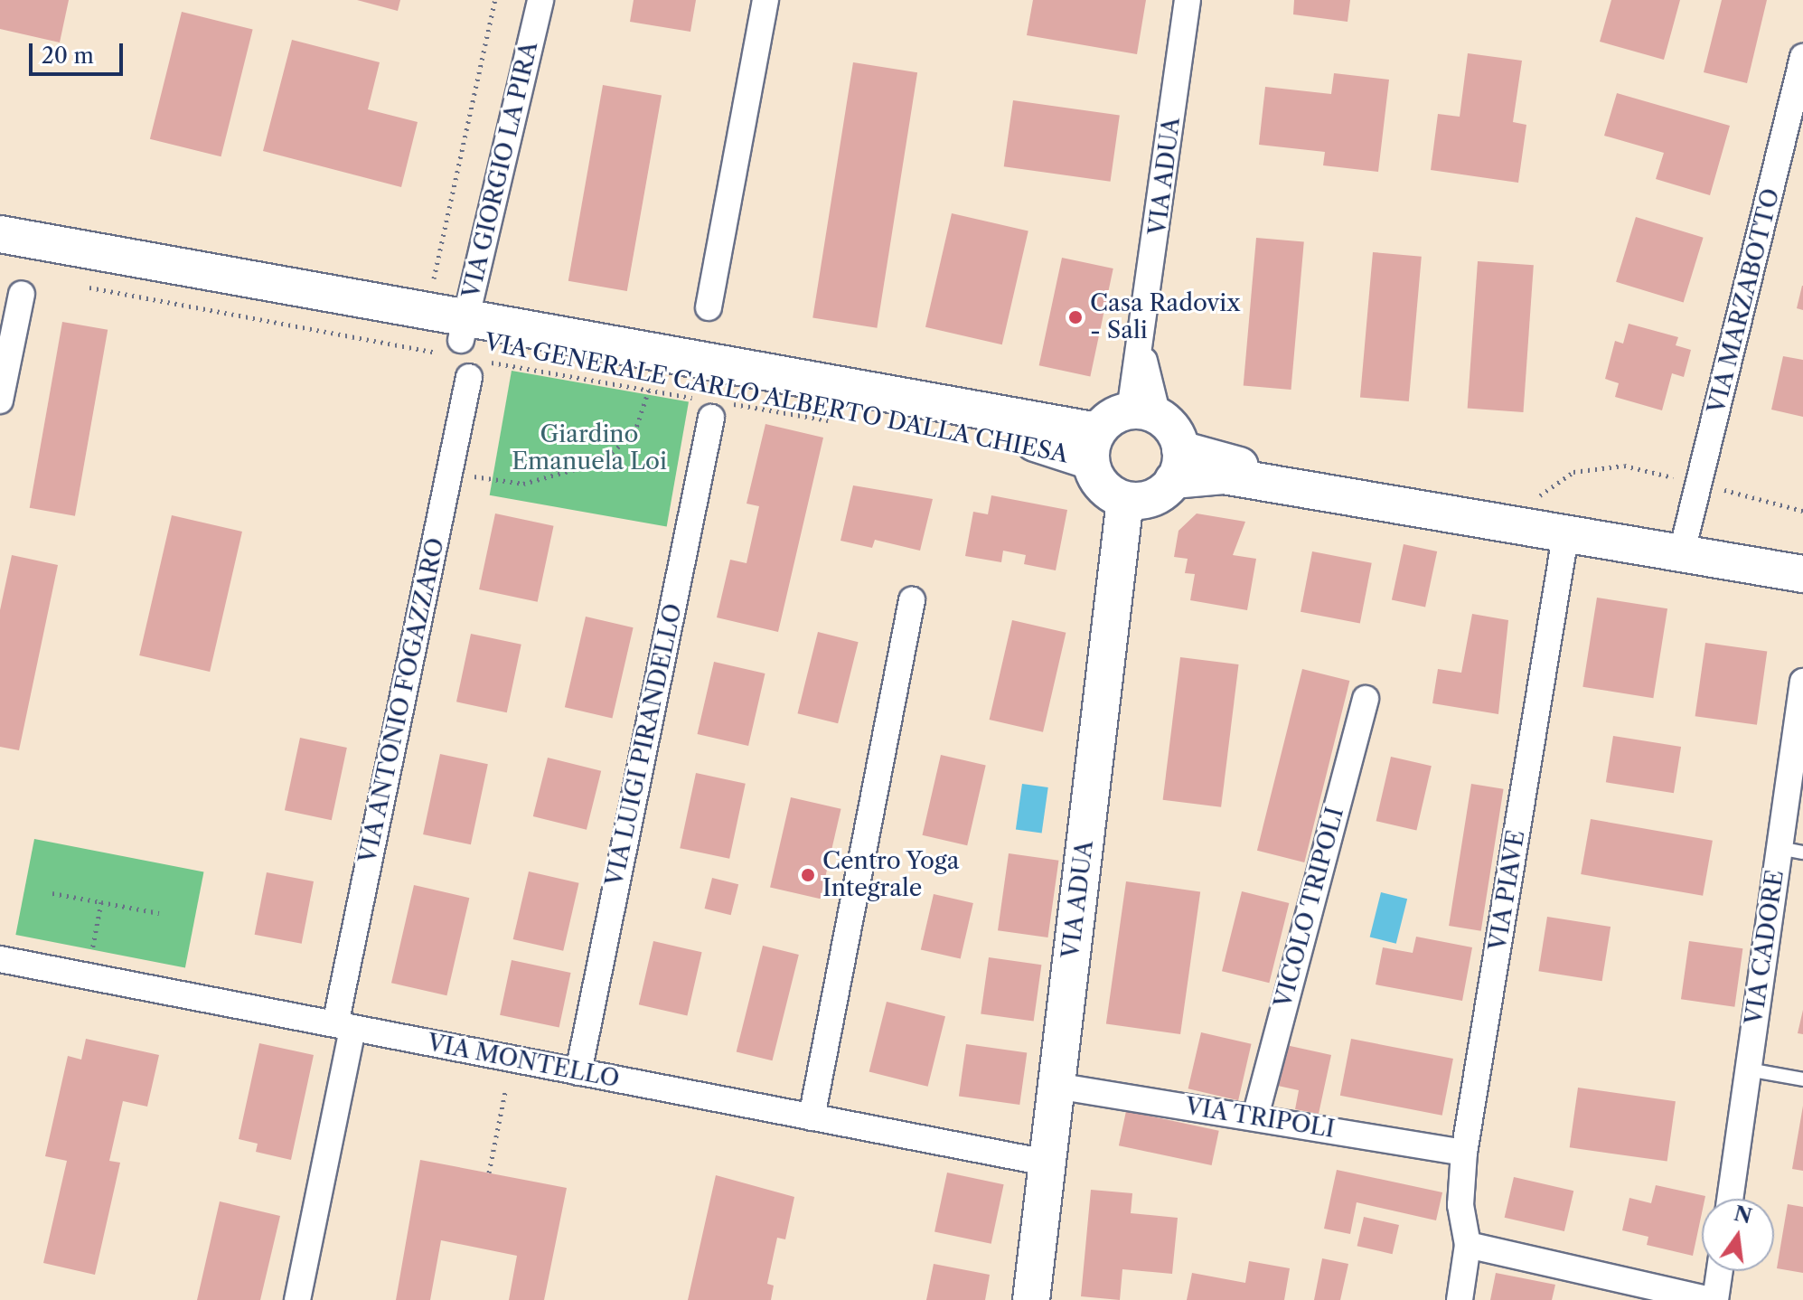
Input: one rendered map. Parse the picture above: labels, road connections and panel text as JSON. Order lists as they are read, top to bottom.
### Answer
{
  "streets": {
    "street": [
      "VIA GIORGIO LA PIRA",
      "VIA ADUA",
      "VIA MARZABOTTO",
      "VIA GENERALE CARLO ALBERTO DALLA CHIESA",
      "VIA ANTONIO FOGAZZARO",
      "VIA LUIGI PIRANDELLO",
      "VIA PIAVE",
      "VICOLO TRIPOLI",
      "VIA CADORE",
      "VIA MONTELLO",
      "VIA TRIPOLI"
    ]
  },
  "crossings": [
    ["VIA GIORGIO LA PIRA", "VIA GENERALE CARLO ALBERTO DALLA CHIESA"],
    ["VIA ADUA", "VIA GENERALE CARLO ALBERTO DALLA CHIESA"],
    ["VIA ADUA", "VIA MONTELLO"],
    ["VIA ADUA", "VIA TRIPOLI"],
    ["VIA ANTONIO FOGAZZARO", "VIA MONTELLO"],
    ["VIA LUIGI PIRANDELLO", "VIA MONTELLO"],
    ["VIA PIAVE", "VIA TRIPOLI"],
    ["VICOLO TRIPOLI", "VIA TRIPOLI"]
  ],
  "parks": ["Giardino Emanuela Loi"],
  "places": ["Casa Radovix - Sali", "Centro Yoga Integrale"],
  "scale_bar": "20 m",
  "north": "top"
}
